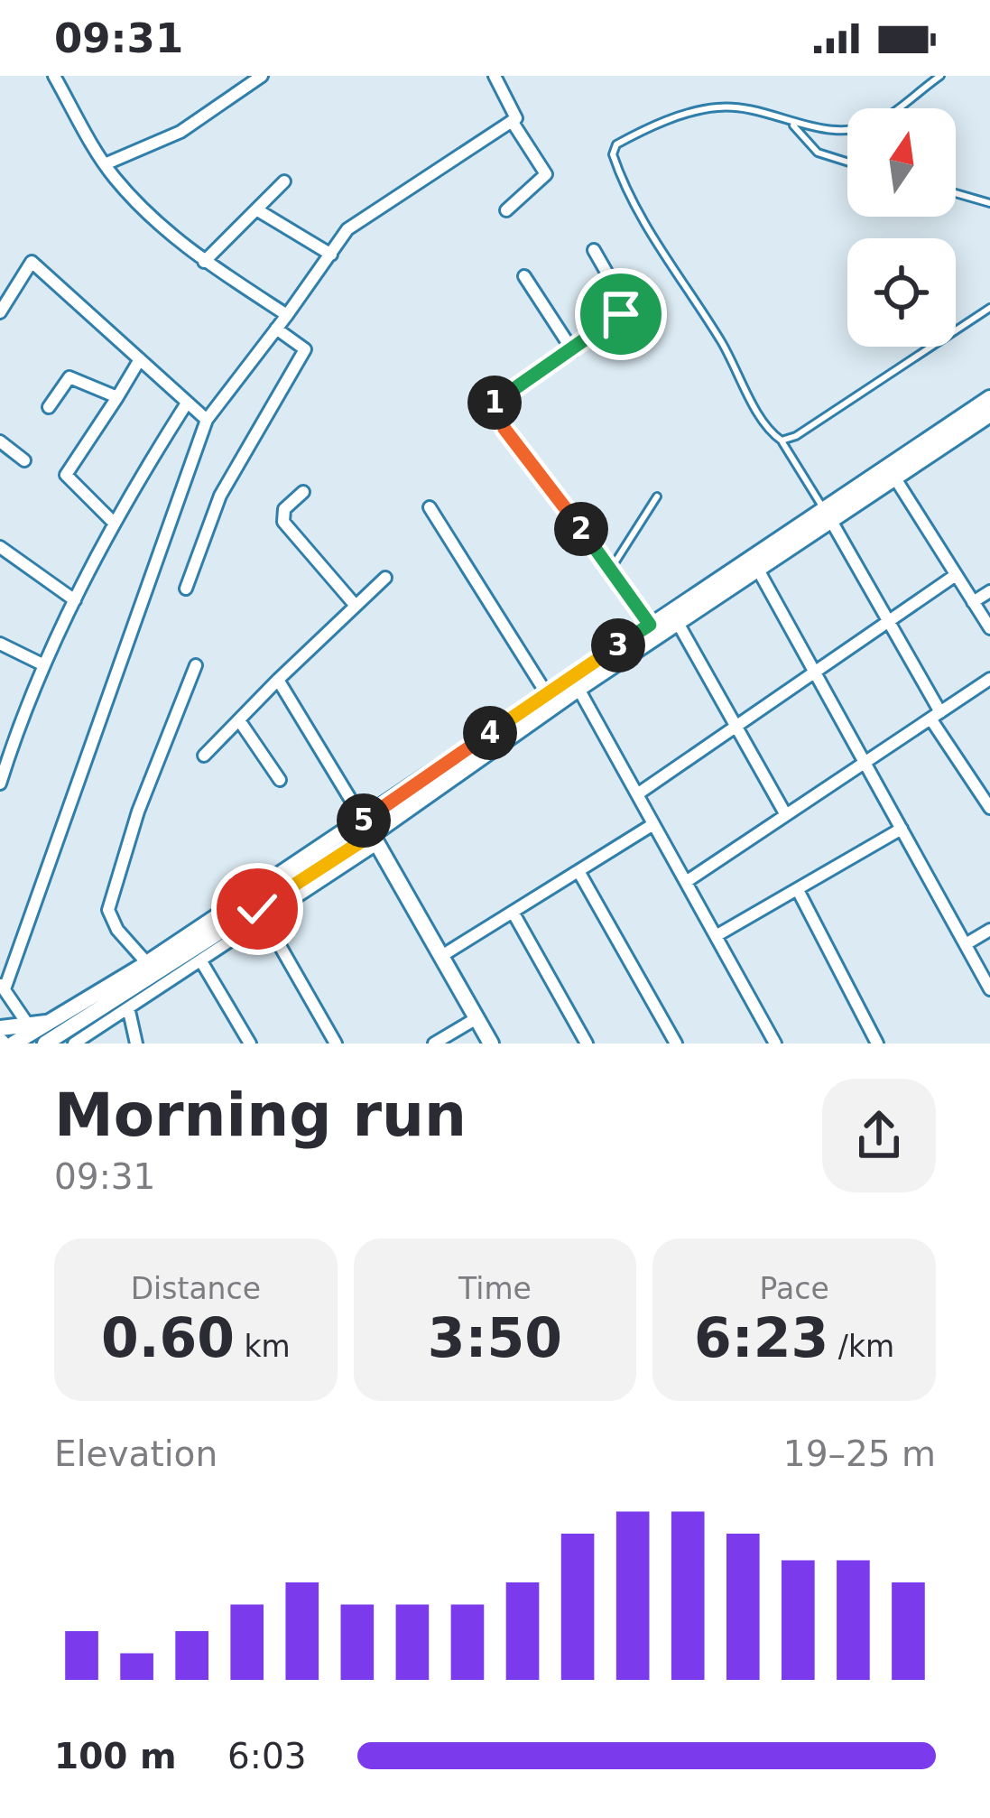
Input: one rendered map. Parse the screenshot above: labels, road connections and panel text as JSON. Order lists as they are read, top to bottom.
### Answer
{
  "north": "top",
  "page": {
    "status": "09:31",
    "pins": [
      "1",
      "2",
      "3",
      "4",
      "5"
    ],
    "heading": ["Morning run", "09:31"],
    "stats": [
      ["Distance", "0.60 km"],
      ["Time", "3:50"],
      ["Pace", "6:23 /km"]
    ],
    "chart": ["Elevation", "19–25 m"],
    "list": [
      {
        "name": "100 m",
        "note": "6:03"
      }
    ]
  }
}
